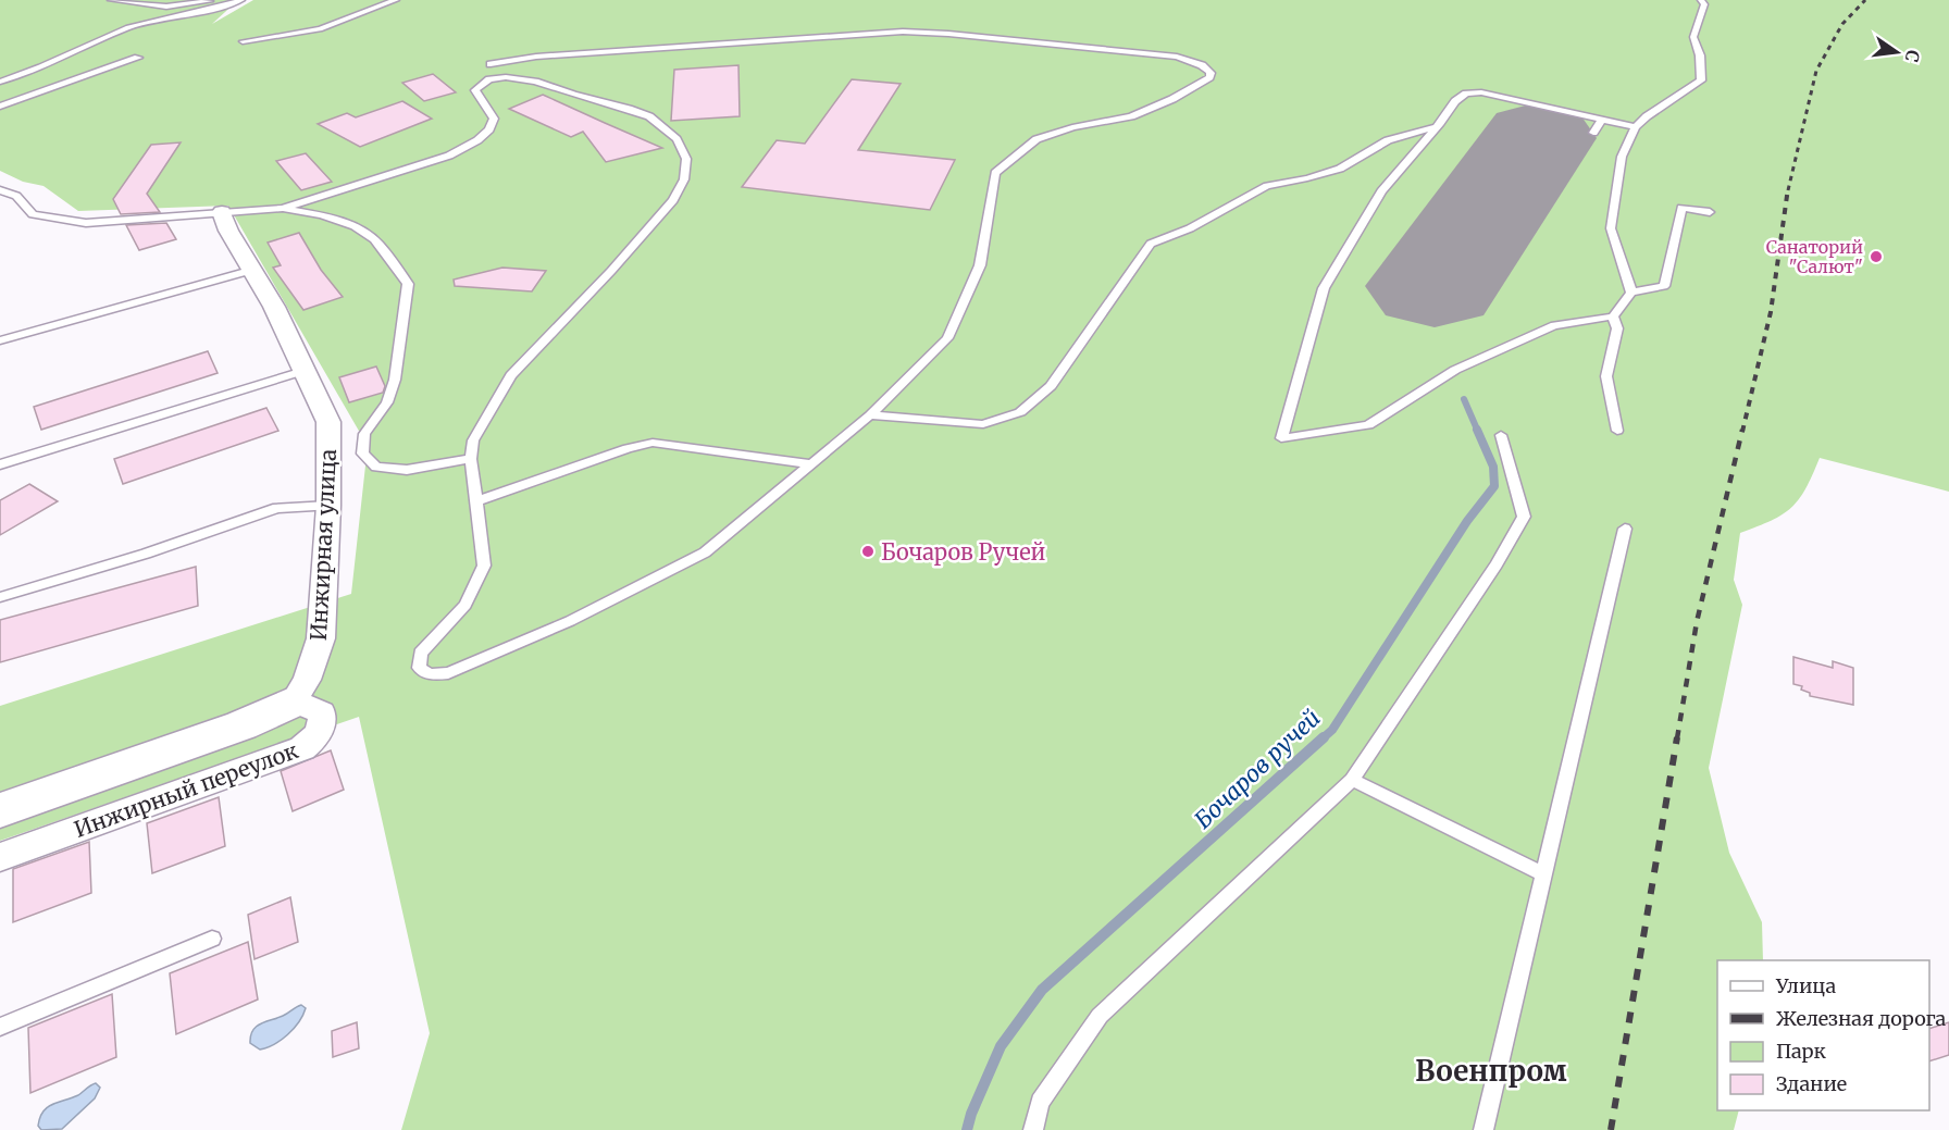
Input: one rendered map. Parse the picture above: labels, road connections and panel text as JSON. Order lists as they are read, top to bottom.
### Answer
{
  "streets": {
    "street": ["Инжирная улица", "Инжирный переулок"]
  },
  "crossings": [
    ["Инжирная улица", "Инжирный переулок"]
  ],
  "districts": ["Военпром"],
  "water": ["Бочаров ручей"],
  "places": ["Санаторий \"Салют\"", "Бочаров Ручей"],
  "legend": [
    "Улица",
    "Железная дорога",
    "Парк",
    "Здание"
  ],
  "north": "right"
}
